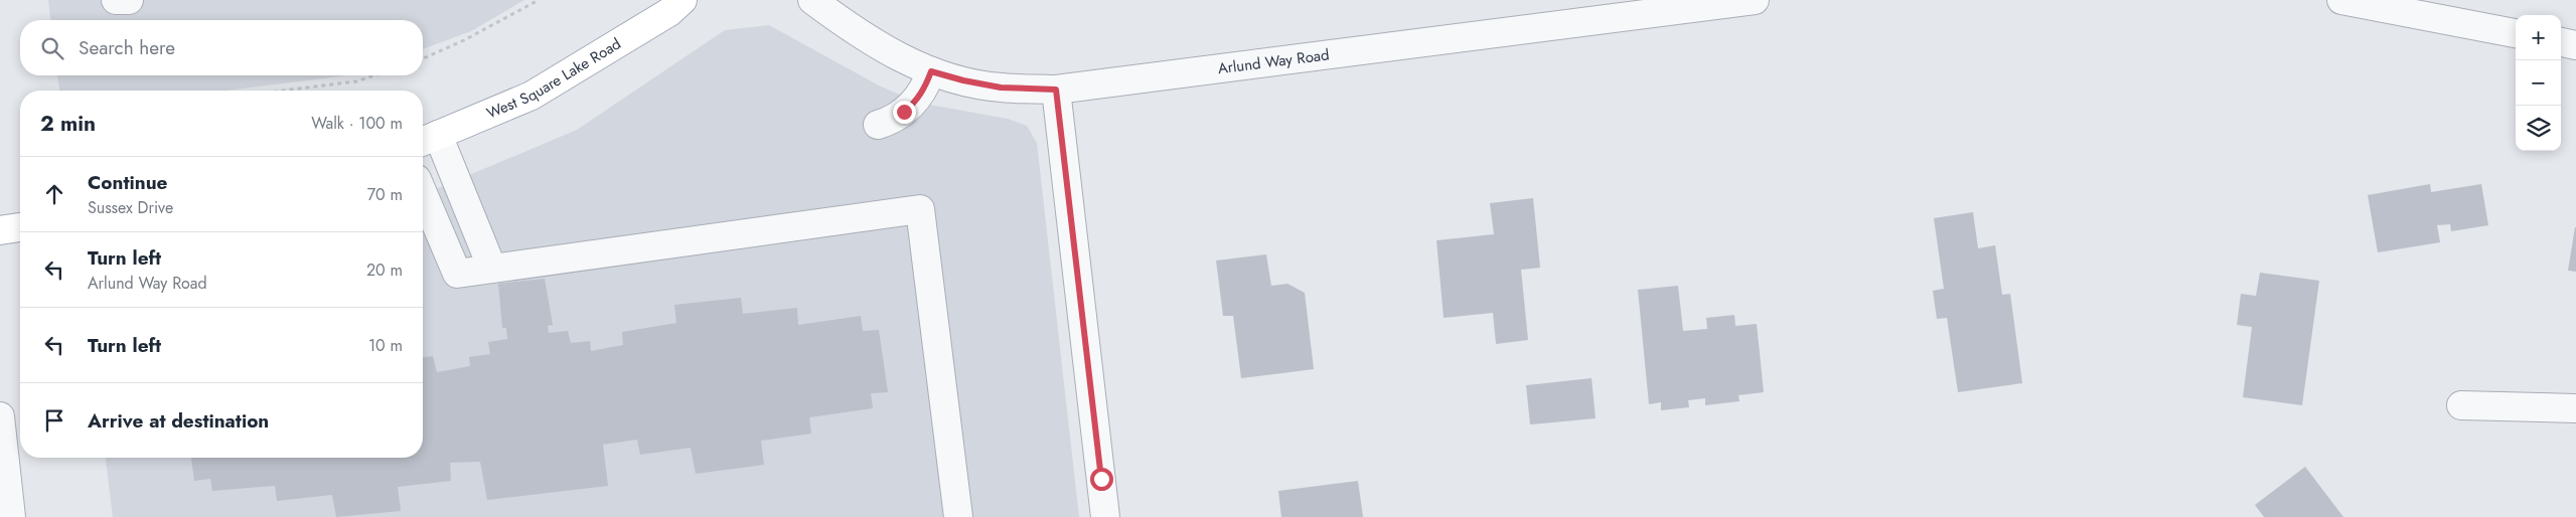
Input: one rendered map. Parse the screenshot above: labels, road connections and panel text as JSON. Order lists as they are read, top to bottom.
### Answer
{
  "streets": {
    "main road": ["West Square Lake Road"],
    "street": ["Arlund Way Road"]
  },
  "page": {
    "map_buttons": ["+", "−"],
    "search": "Search here",
    "heading": ["2 min", "Walk · 100 m"],
    "list": [
      ["Continue", "Sussex Drive", "70 m"],
      ["Turn left", "Arlund Way Road", "20 m"],
      ["Turn left", "10 m"],
      "Arrive at destination"
    ]
  }
}
